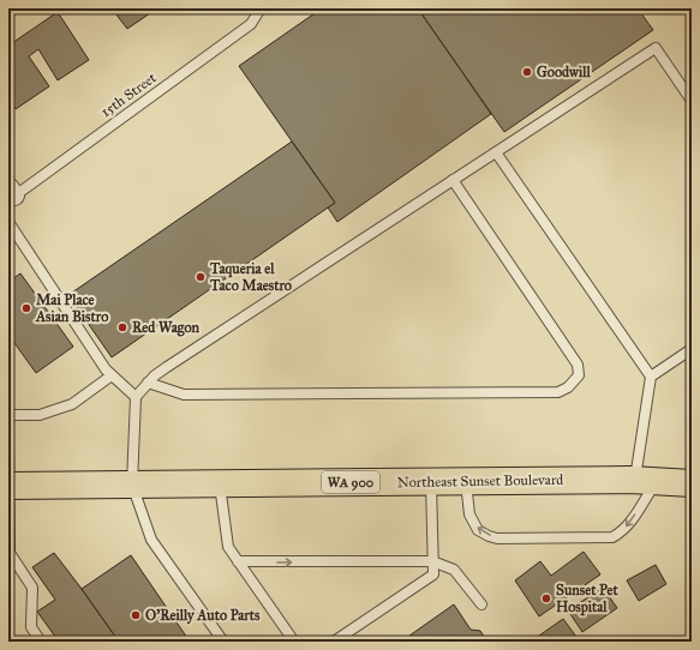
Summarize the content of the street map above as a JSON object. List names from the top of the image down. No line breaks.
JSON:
{"streets":{"main road":["Northeast Sunset Boulevard","WA 900"],"lane":["15th Street"]},"places":["Goodwill","Taqueria el Taco Maestro","Mai Place Asian Bistro","Red Wagon","Sunset Pet Hospital","O'Reilly Auto Parts"]}
